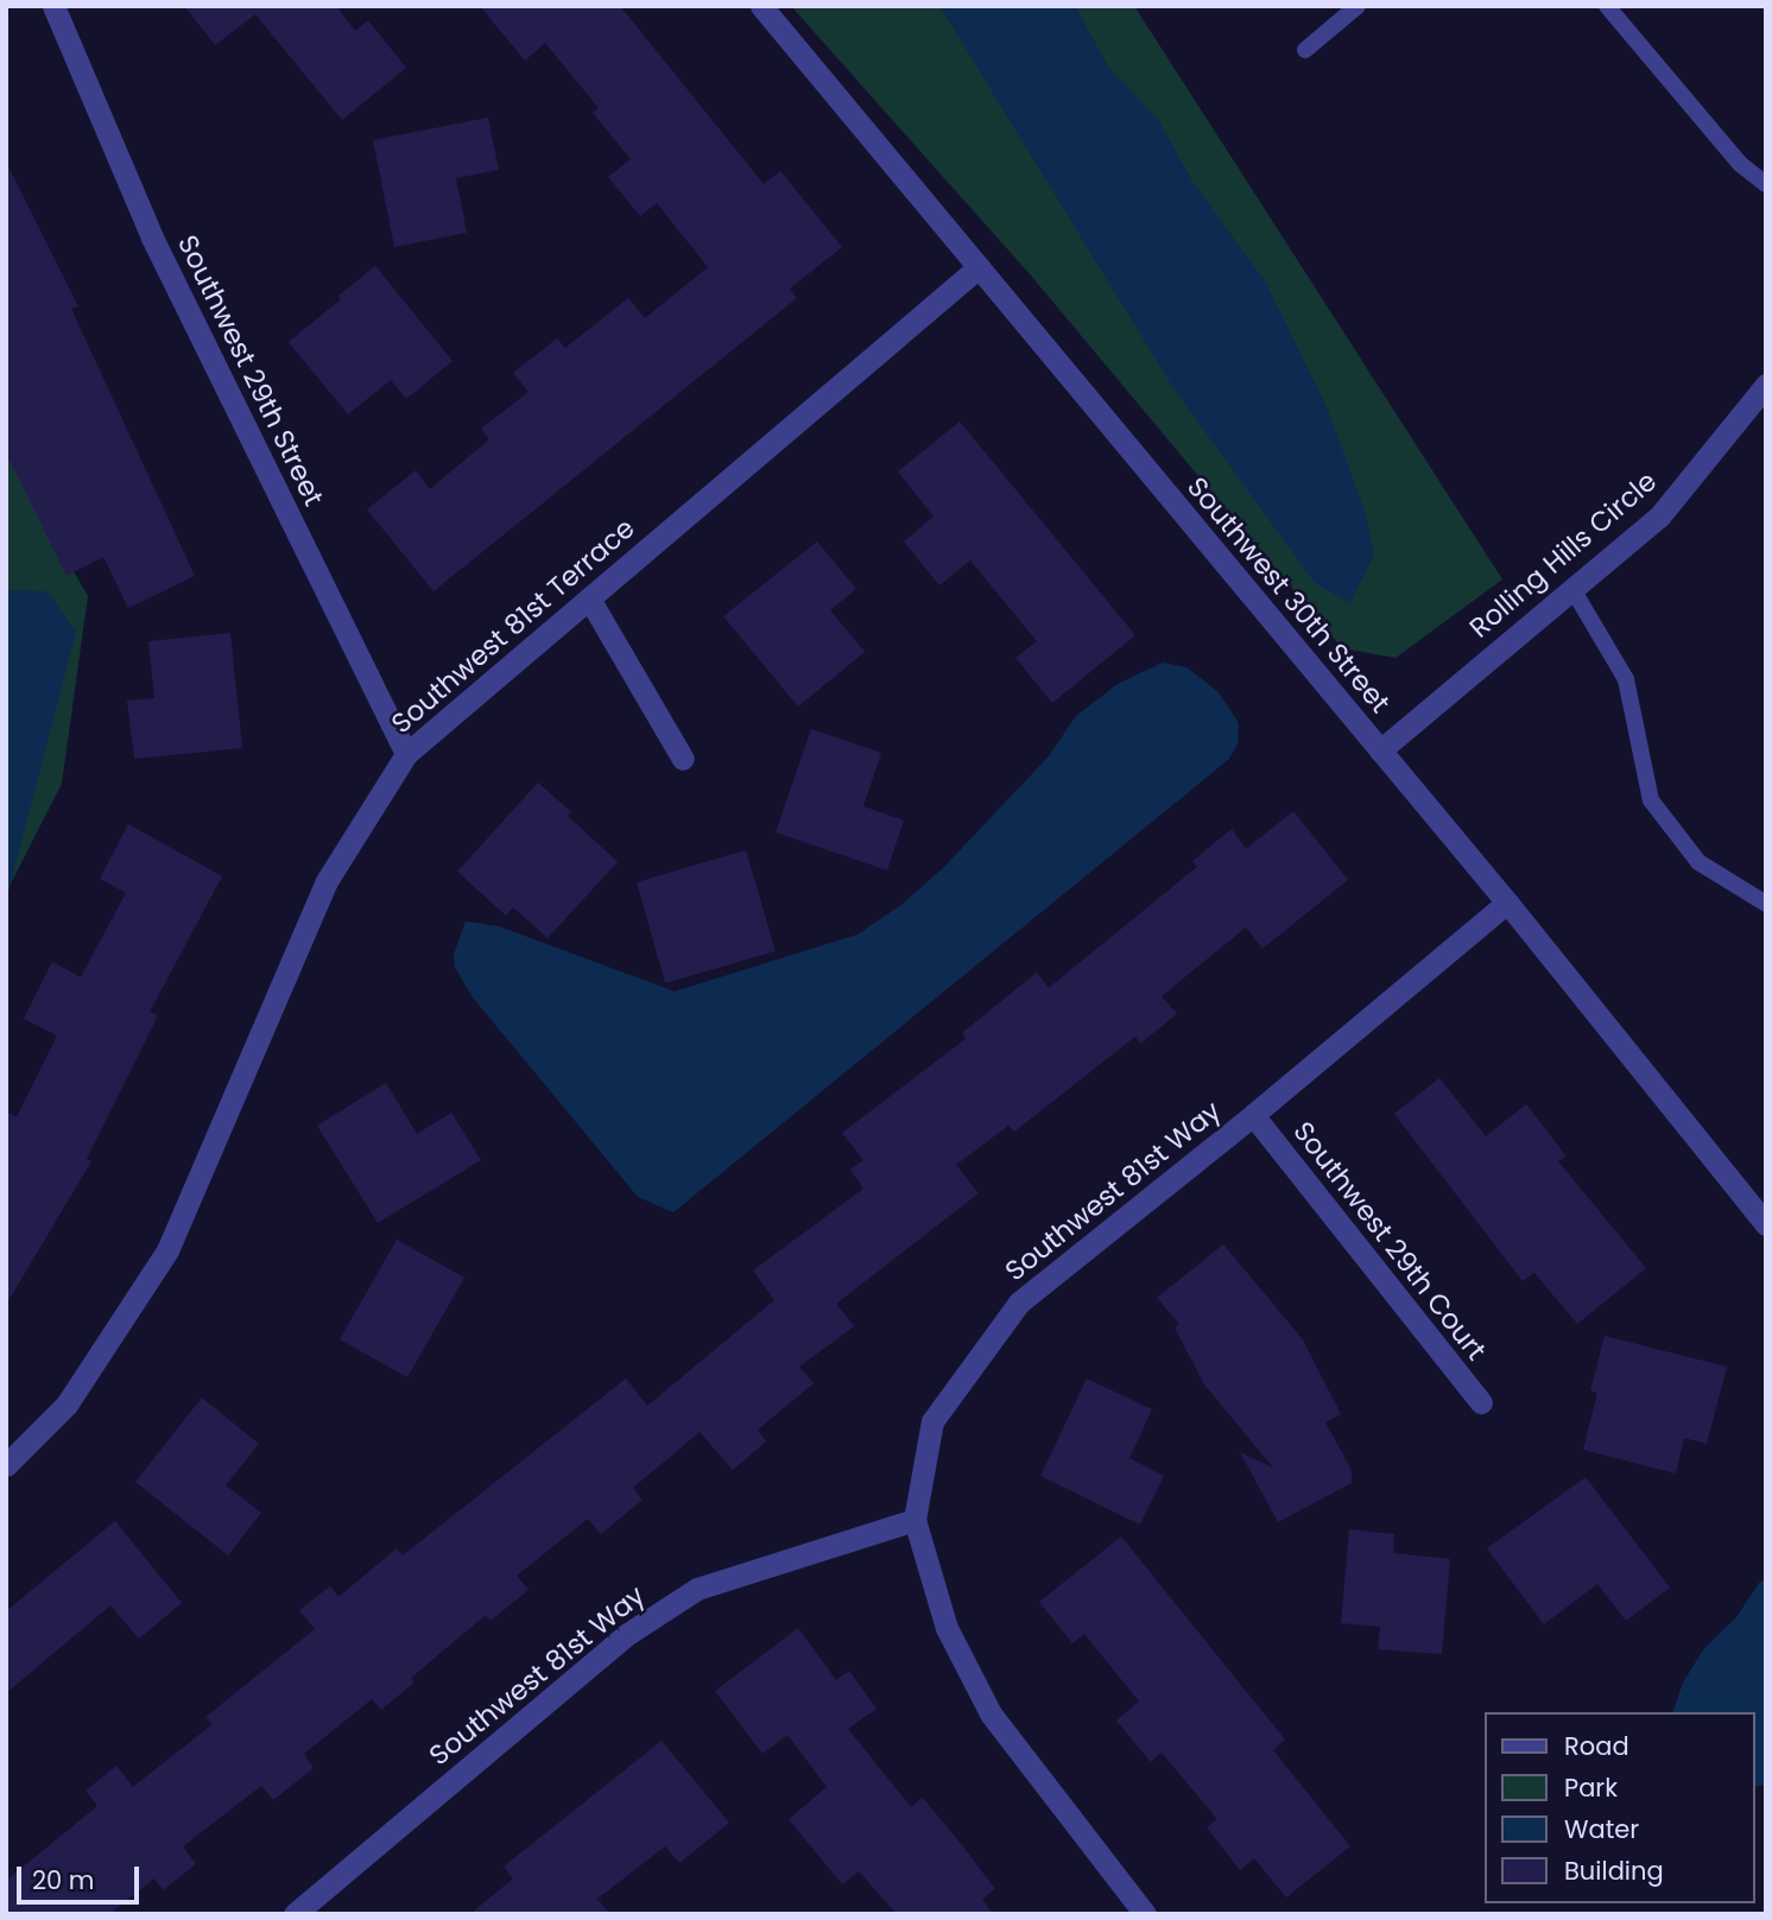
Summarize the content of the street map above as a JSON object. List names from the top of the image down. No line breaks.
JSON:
{"streets":{"street":["Southwest 29th Street","Rolling Hills Circle","Southwest 30th Street","Southwest 81st Terrace","Southwest 81st Way","Southwest 29th Court"]},"crossings":[["Southwest 29th Street","Southwest 81st Terrace"],["Rolling Hills Circle","Southwest 30th Street"],["Southwest 30th Street","Southwest 81st Terrace"],["Southwest 30th Street","Southwest 81st Way"],["Southwest 81st Way","Southwest 29th Court"]],"legend":["Road","Park","Water","Building"],"scale_bar":"20 m"}
